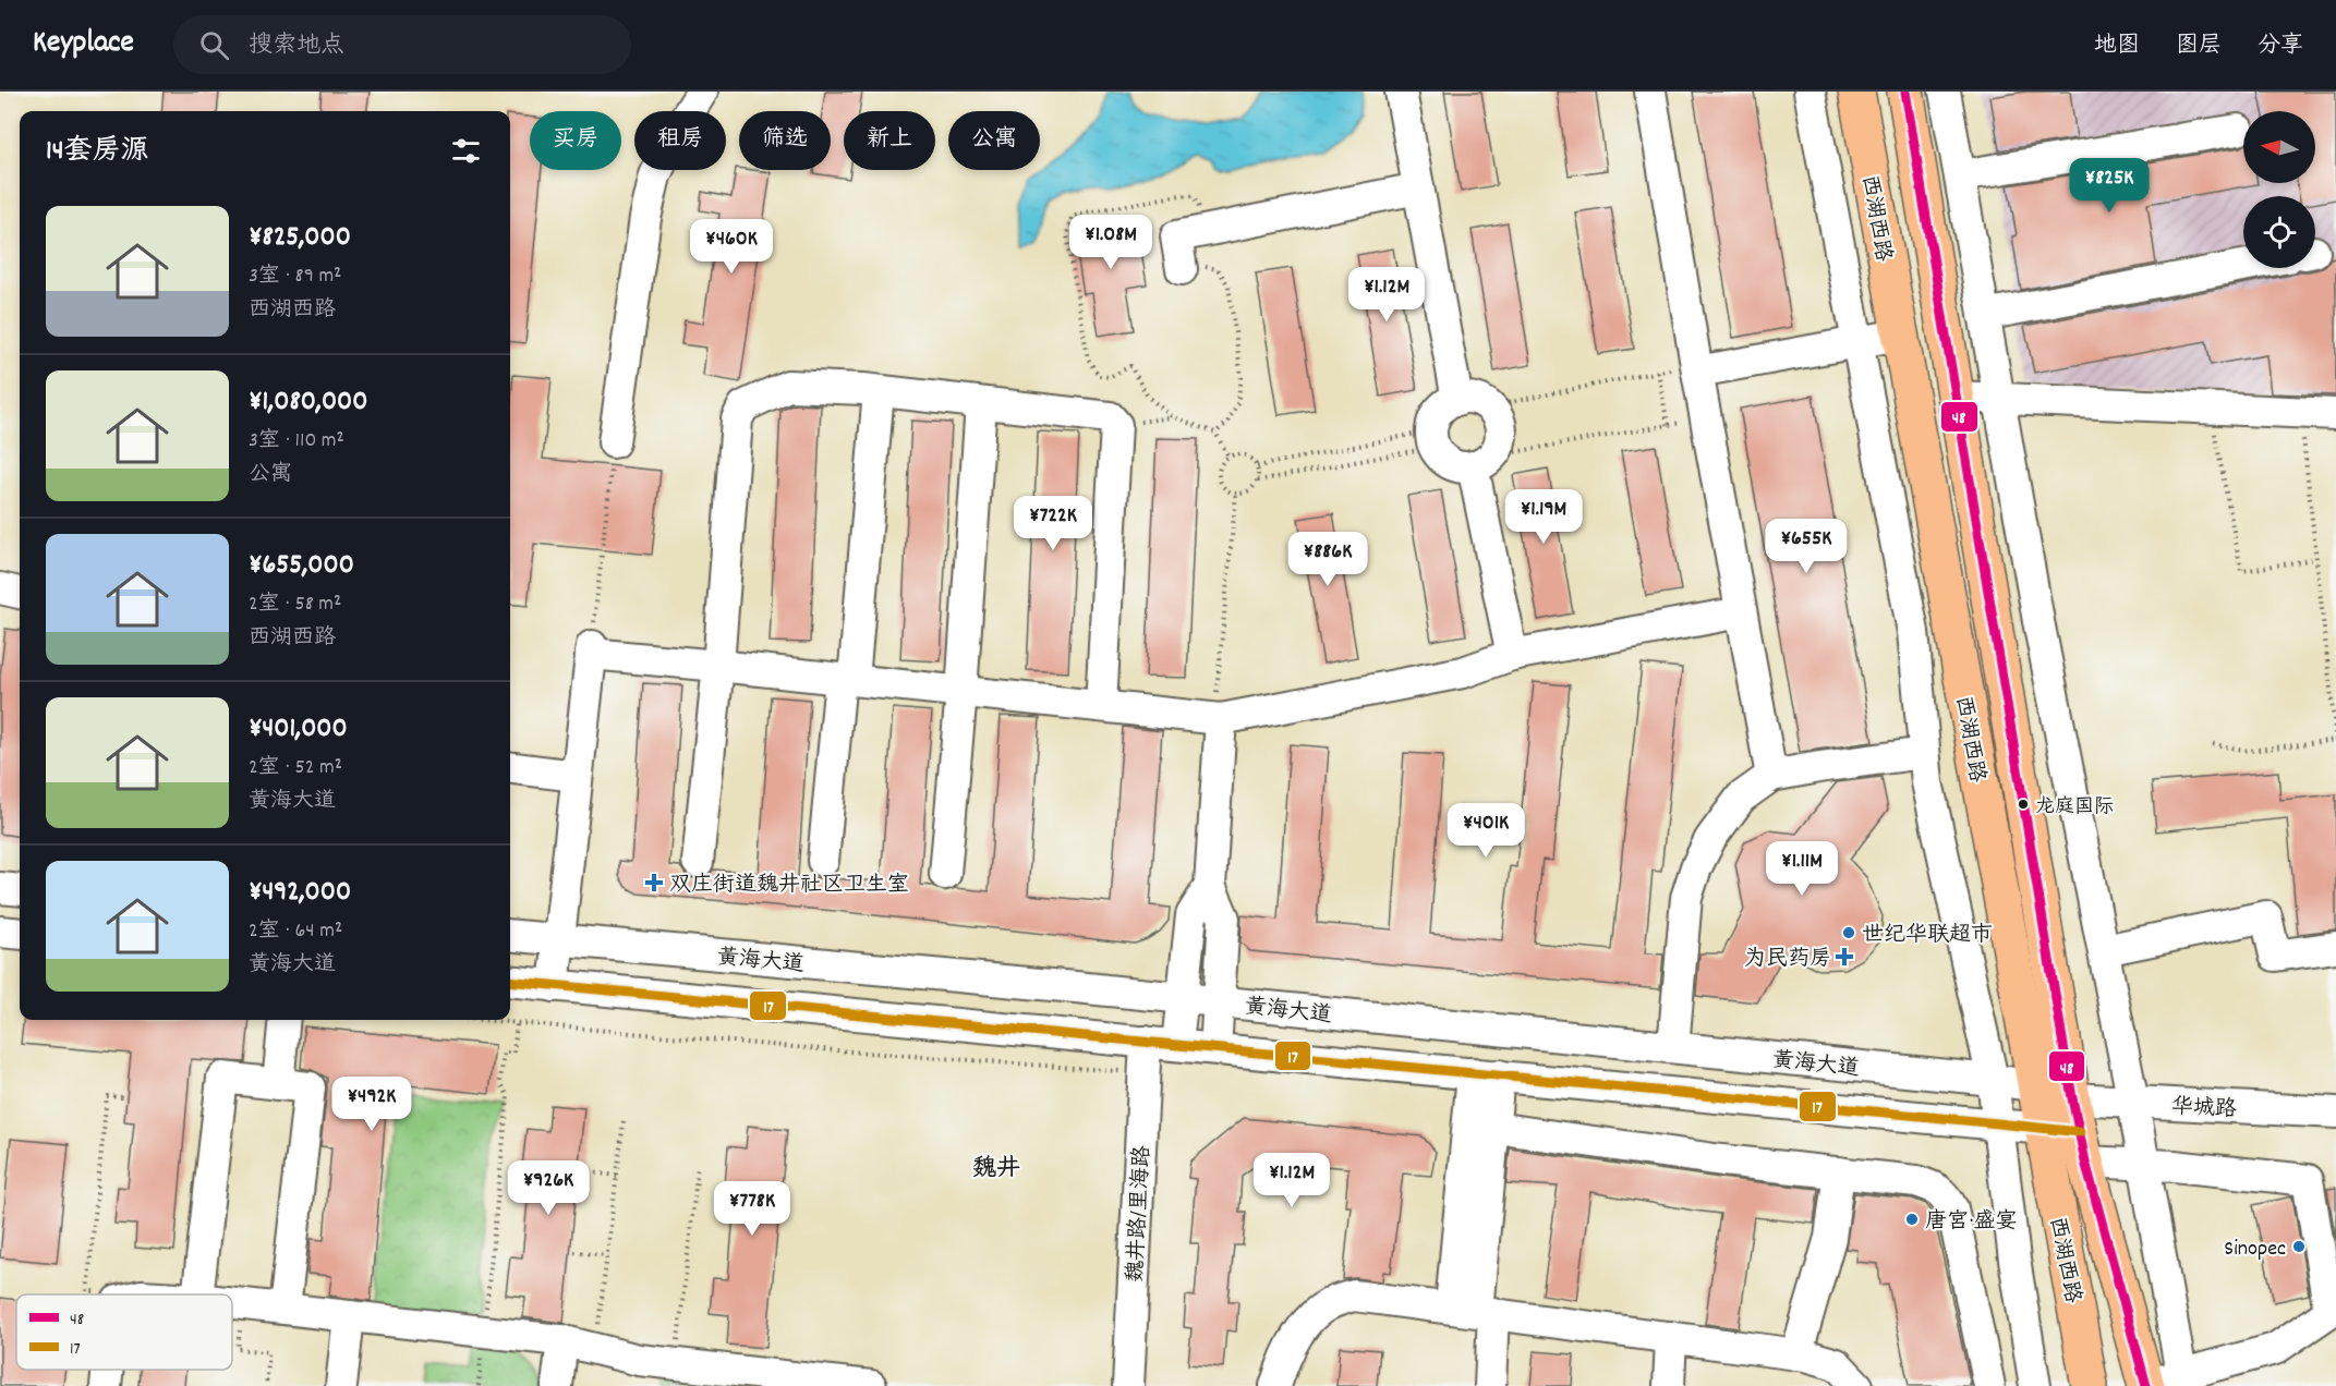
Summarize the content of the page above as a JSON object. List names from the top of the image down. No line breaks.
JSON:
{"streets":{"main road":["西湖西路"],"street":["黄海大道","华城路","魏井路/里海路"]},"crossings":[["西湖西路","黄海大道"],["西湖西路","华城路"],["黄海大道","华城路"],["黄海大道","魏井路/里海路"]],"districts":["魏井"],"places":{"other":["龙庭国际","世纪华联超市","唐宫·盛宴","Sinopec"],"health":["双庄街道魏井社区卫生室","为民药房"]},"lines":["transit line 48","transit line 17"],"legend":["48","17"],"north":"left","page":{"header":"Keyplace","search":"搜索地点","nav":["地图","图层","分享"],"chip":["买房","租房","筛选","新上","公寓"],"heading":"14套房源","price":["¥825K","¥1.08M","¥460K","¥1.12M","¥1.19M","¥722K","¥655K","¥886K","¥401K","¥1.11M","¥492K","¥1.12M","¥926K","¥778K"],"list":[{"name":"¥825,000","note":"3室 · 89 m² · 西湖西路"},{"name":"¥1,080,000","note":"3室 · 110 m² · 公寓"},{"name":"¥655,000","note":"2室 · 58 m² · 西湖西路"},{"name":"¥401,000","note":"2室 · 52 m² · 黄海大道"},{"name":"¥492,000","note":"2室 · 64 m² · 黄海大道"}]}}
